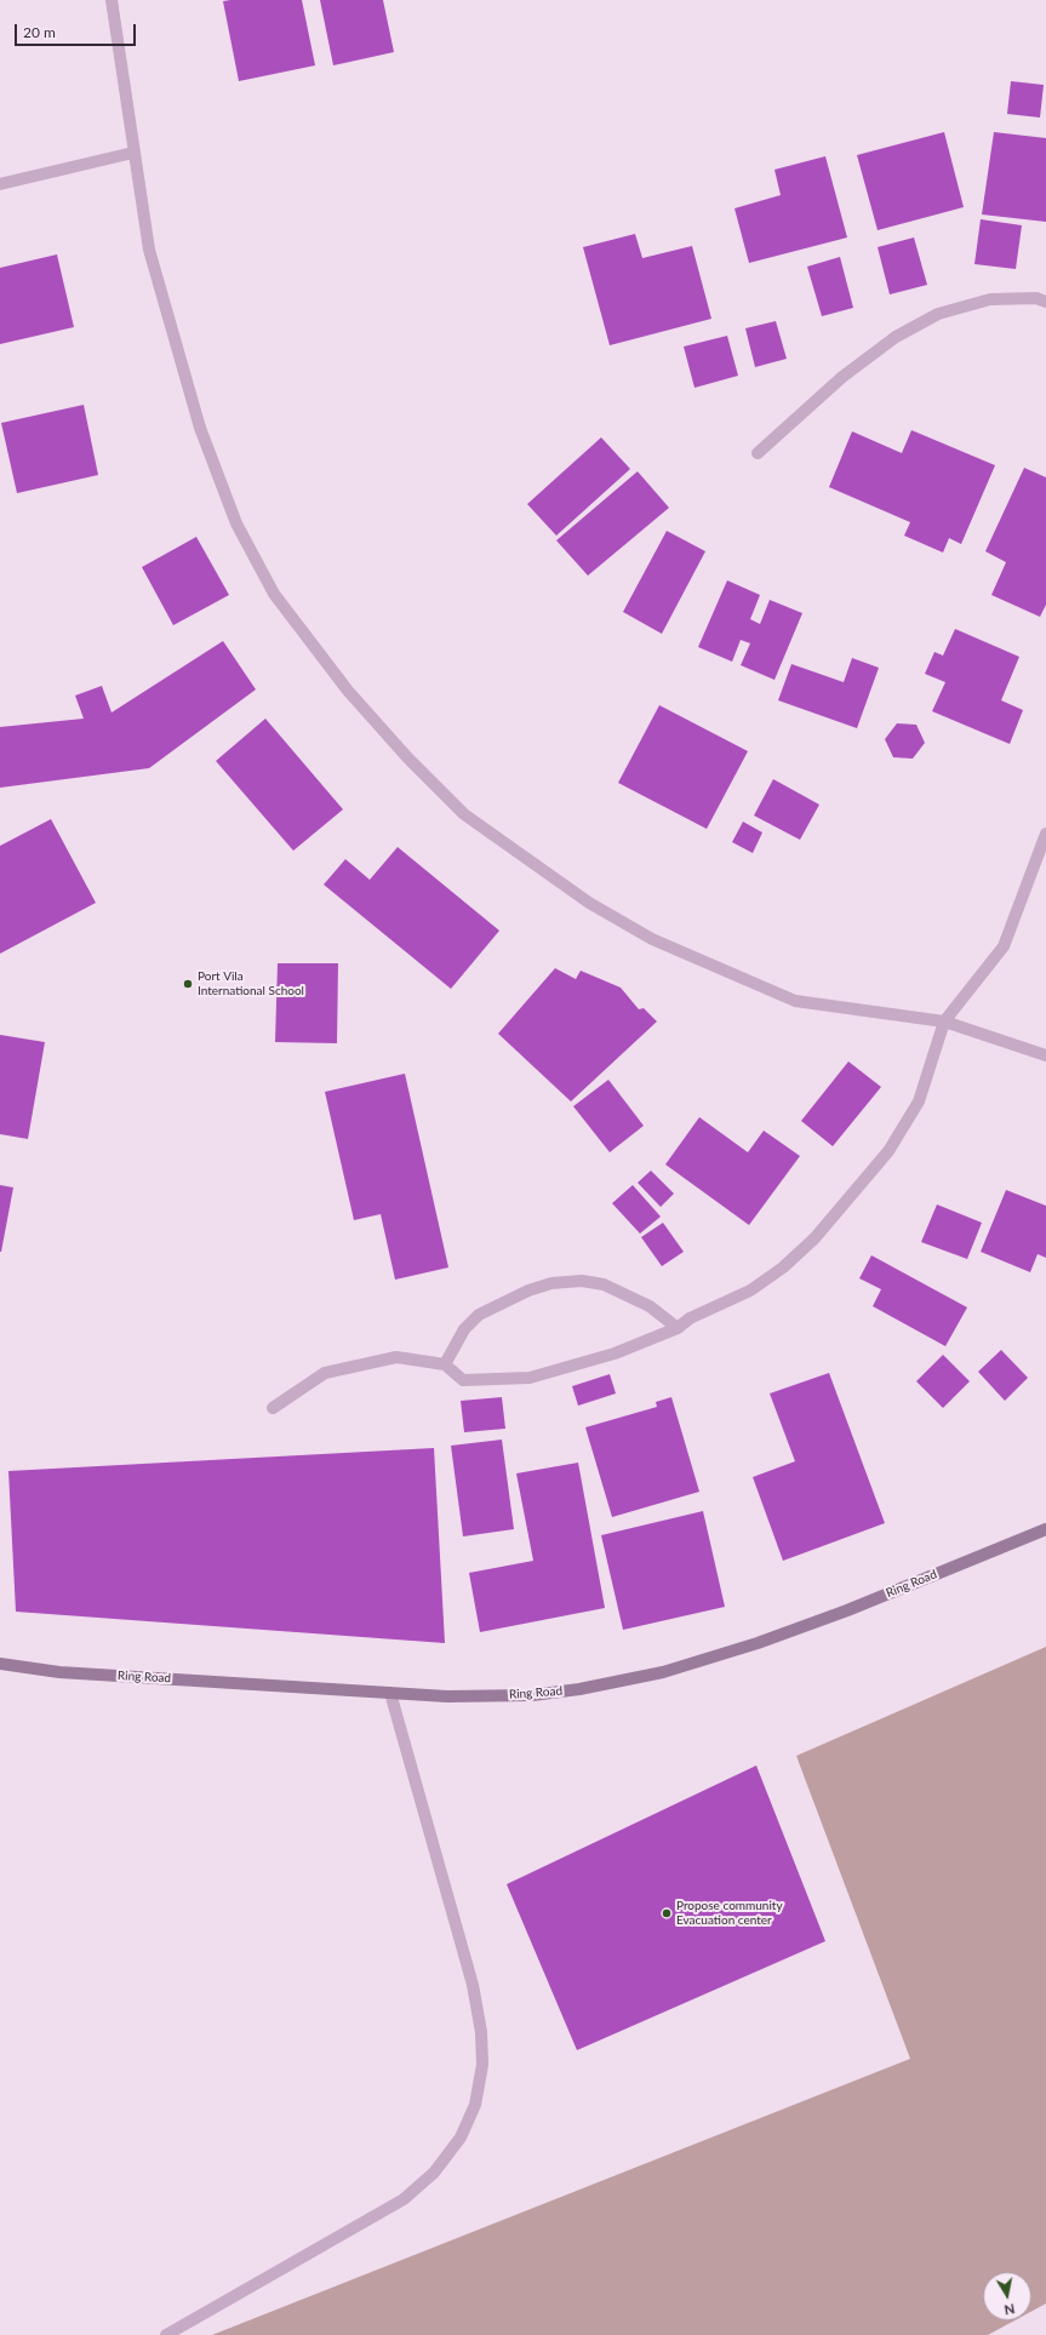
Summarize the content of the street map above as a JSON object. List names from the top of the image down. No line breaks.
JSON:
{"streets":{"main road":["Ring Road"]},"places":["Port Vila International School","Propose community Evacuation center"],"scale_bar":"20 m","north":"bottom"}
